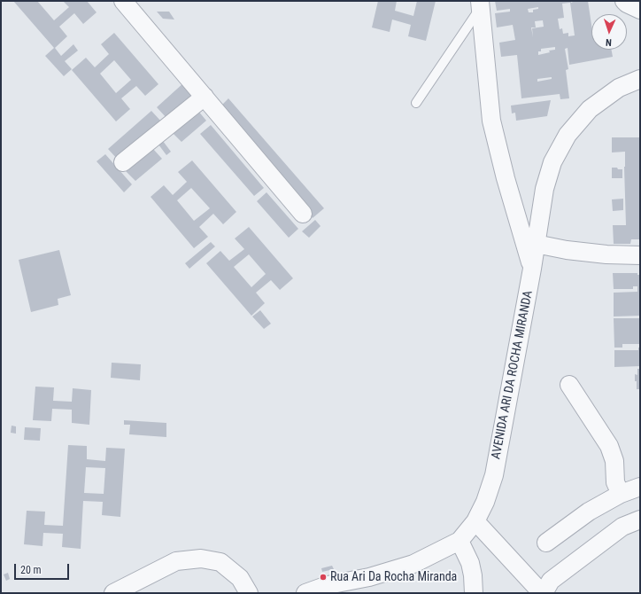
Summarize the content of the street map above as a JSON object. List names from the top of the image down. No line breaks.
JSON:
{"streets":{"street":["AVENIDA ARI DA ROCHA MIRANDA"]},"places":["Rua Ari Da Rocha Miranda"],"scale_bar":"20 m","north":"bottom"}
